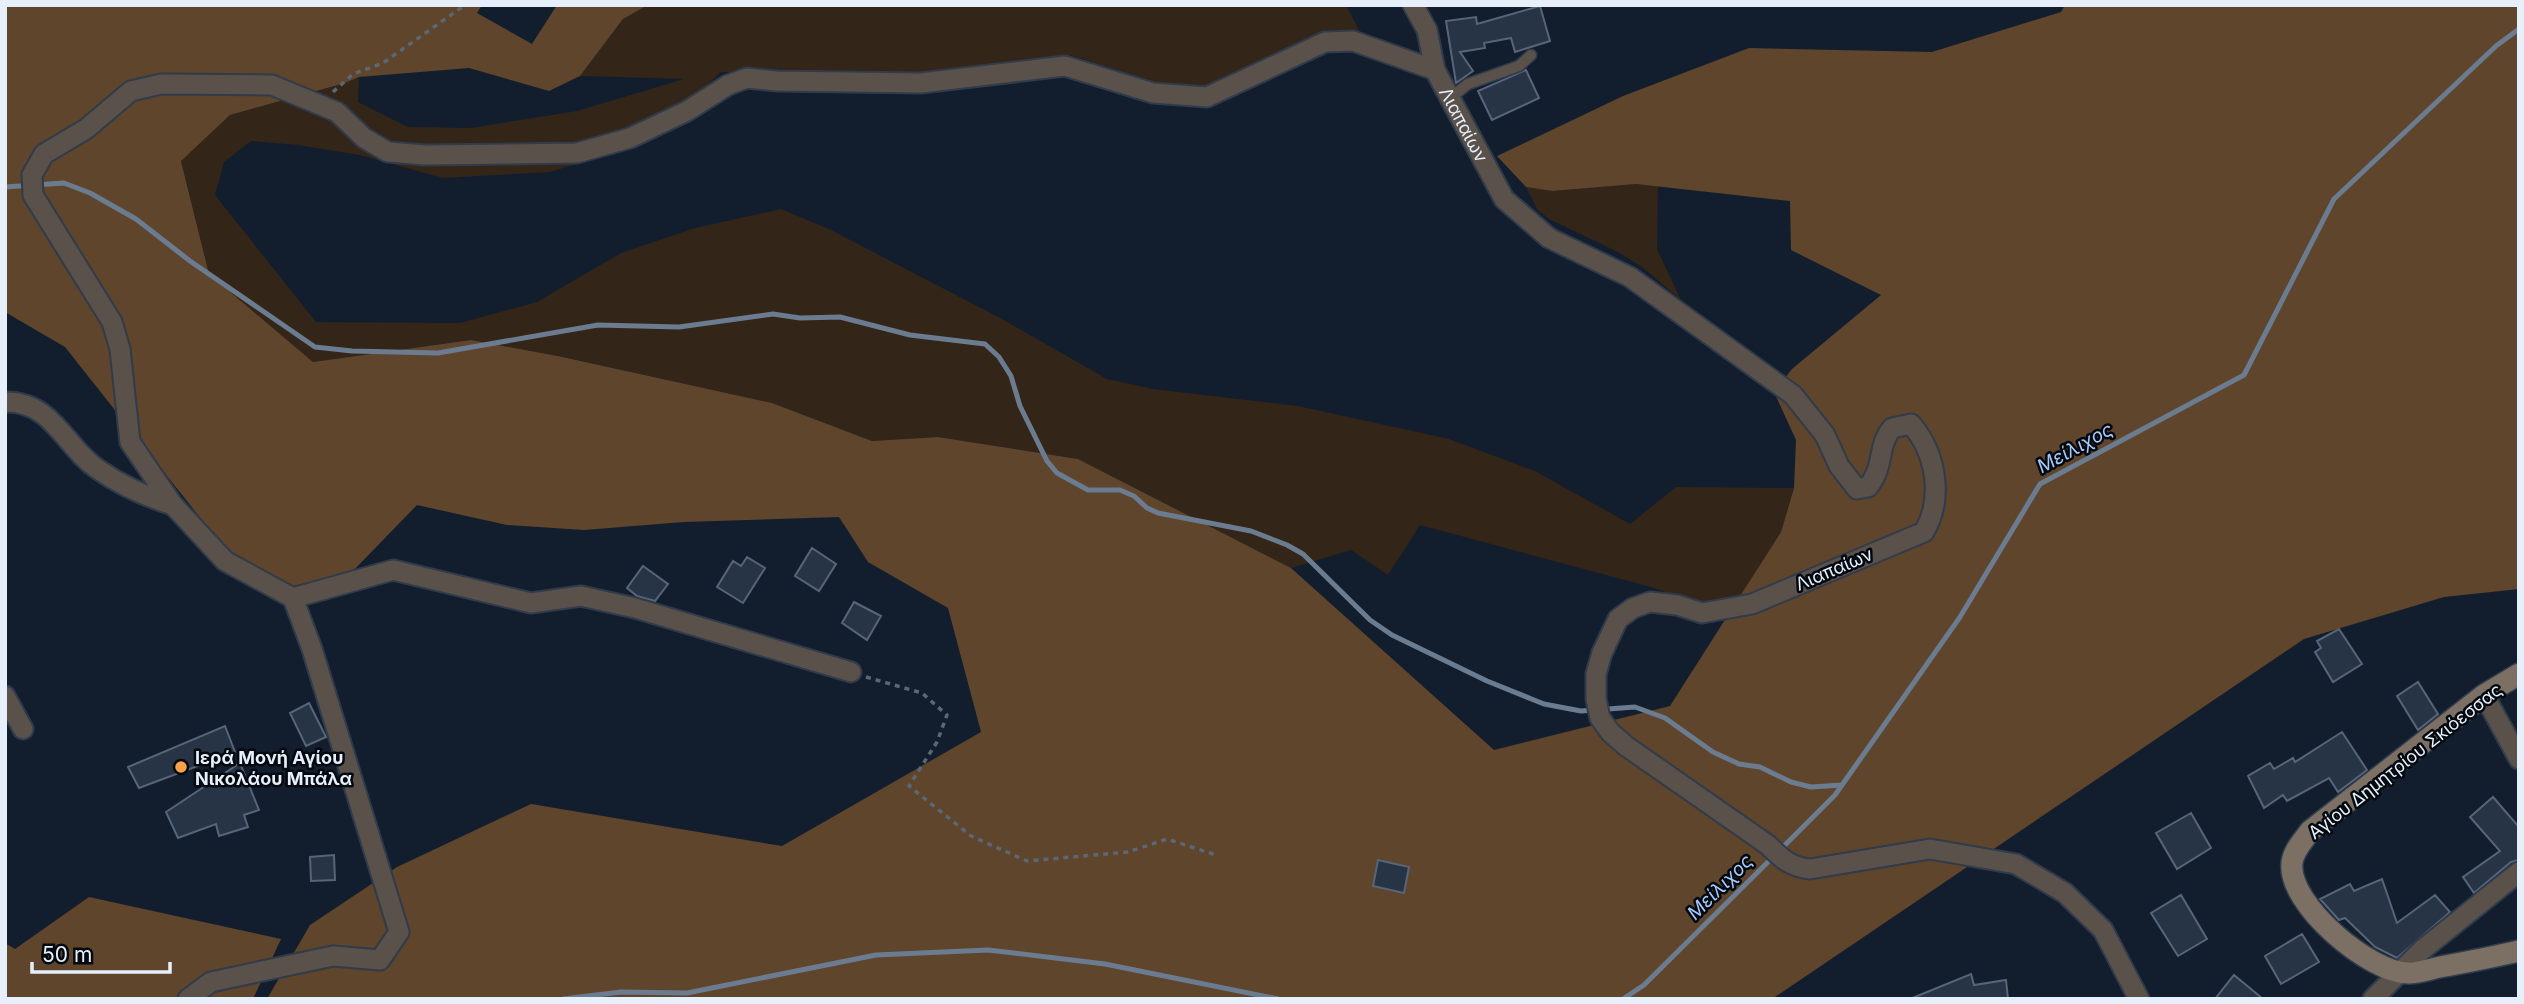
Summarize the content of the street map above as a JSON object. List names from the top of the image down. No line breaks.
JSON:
{"streets":{"street":["Λιαπαίων","Αγίου Δημητρίου Σκιόεσσας"]},"water":["Μείλιχος"],"places":["Ιερά Μονή Αγίου Νικολάου Μπάλα"],"scale_bar":"50 m"}
